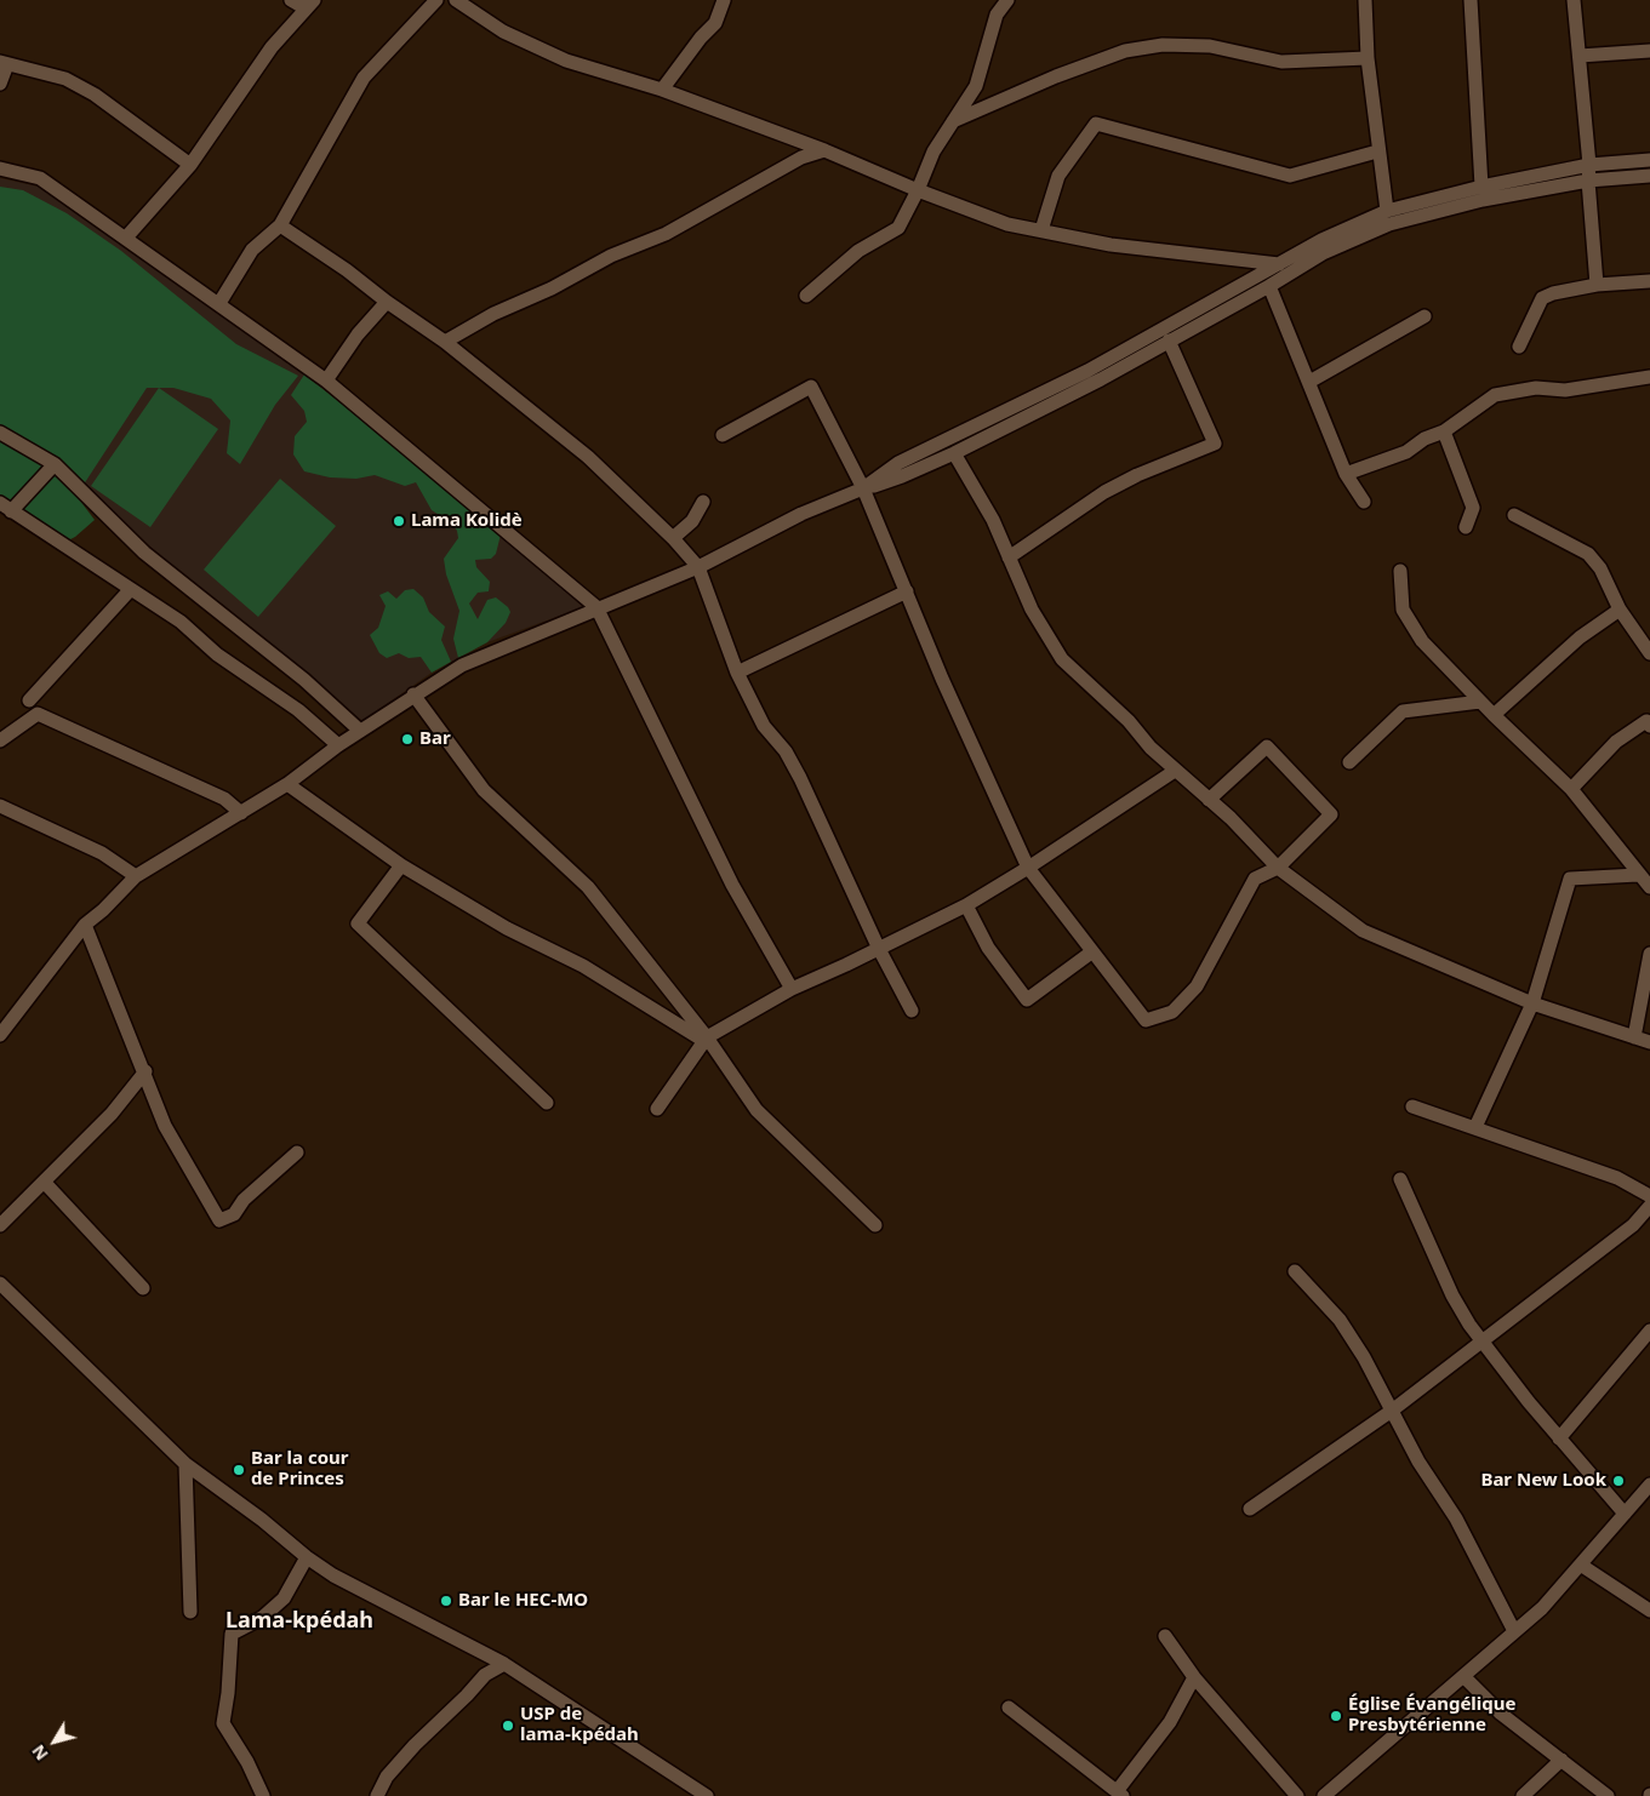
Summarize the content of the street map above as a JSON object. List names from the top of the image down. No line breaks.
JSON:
{"districts":["Lama-kpédah"],"places":["Lama Kolidè","Bar","Bar la cour de Princes","Bar New Look","Bar le HEC-MO","Église Évangélique Presbytérienne","USP de lama-kpédah"],"north":"bottom left"}
